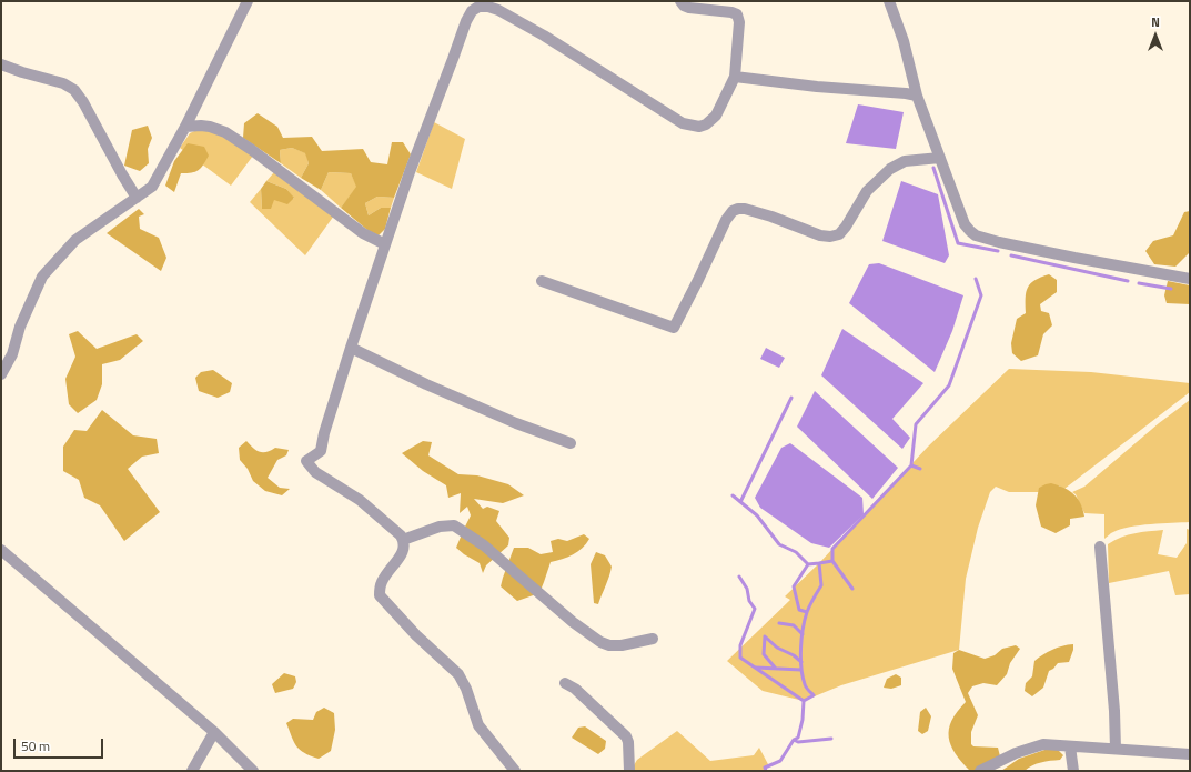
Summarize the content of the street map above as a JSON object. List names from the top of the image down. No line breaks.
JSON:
{"scale_bar":"50 m","north":"top"}
